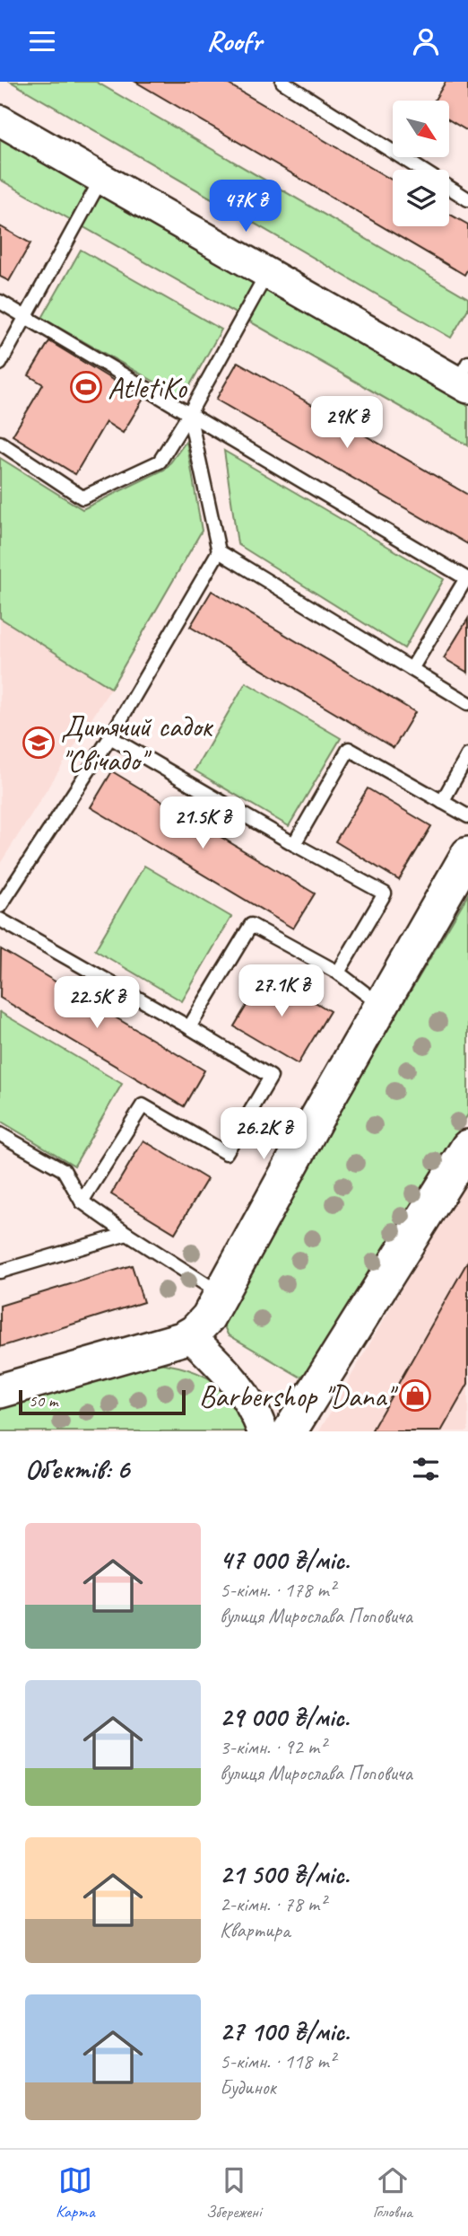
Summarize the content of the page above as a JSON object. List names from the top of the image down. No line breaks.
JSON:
{"places":{"sports":["AtletiKo"],"school or university":["Дитячий садок \"Свічадо\""],"shop":["Barbershop \"Dana\""]},"scale_bar":"50 m","north":"bottom right","page":{"header":"Roofr","price":["47K ₴","29K ₴","21.5K ₴","27.1K ₴","22.5K ₴","26.2K ₴"],"scale":"50 m","heading":"Об’єктів: 6","list":[{"name":"47 000 ₴/міс.","note":"5-кімн. · 178 m² · вулиця Мирослава Поповича"},{"name":"29 000 ₴/міс.","note":"3-кімн. · 92 m² · вулиця Мирослава Поповича"},{"name":"21 500 ₴/міс.","note":"2-кімн. · 78 m² · Квартира"},{"name":"27 100 ₴/міс.","note":"5-кімн. · 118 m² · Будинок"}],"tabs":["Карта","Збережені","Головна"]}}
